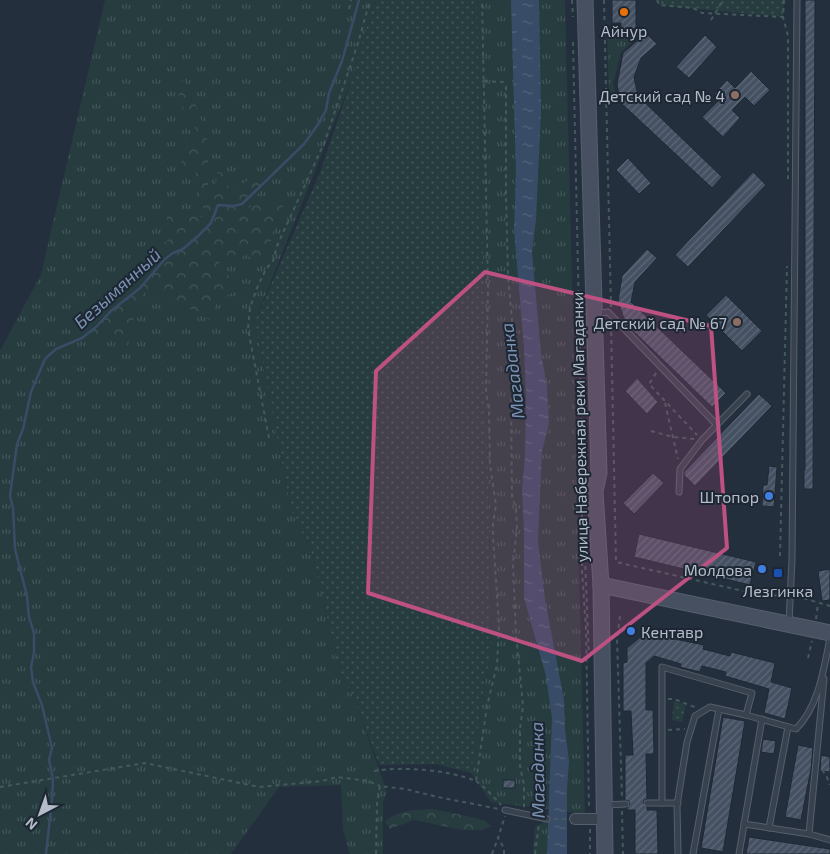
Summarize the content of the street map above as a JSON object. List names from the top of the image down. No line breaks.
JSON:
{"streets":{"street":["улица Набережная реки Магаданки"]},"water":["Безымянный","Магаданка"],"places":{"other":["Айнур","Детский сад № 4","Детский сад № 67","Штопор","Молдова","Кентавр"],"transit":["Лезгинка"]},"north":"bottom left"}
